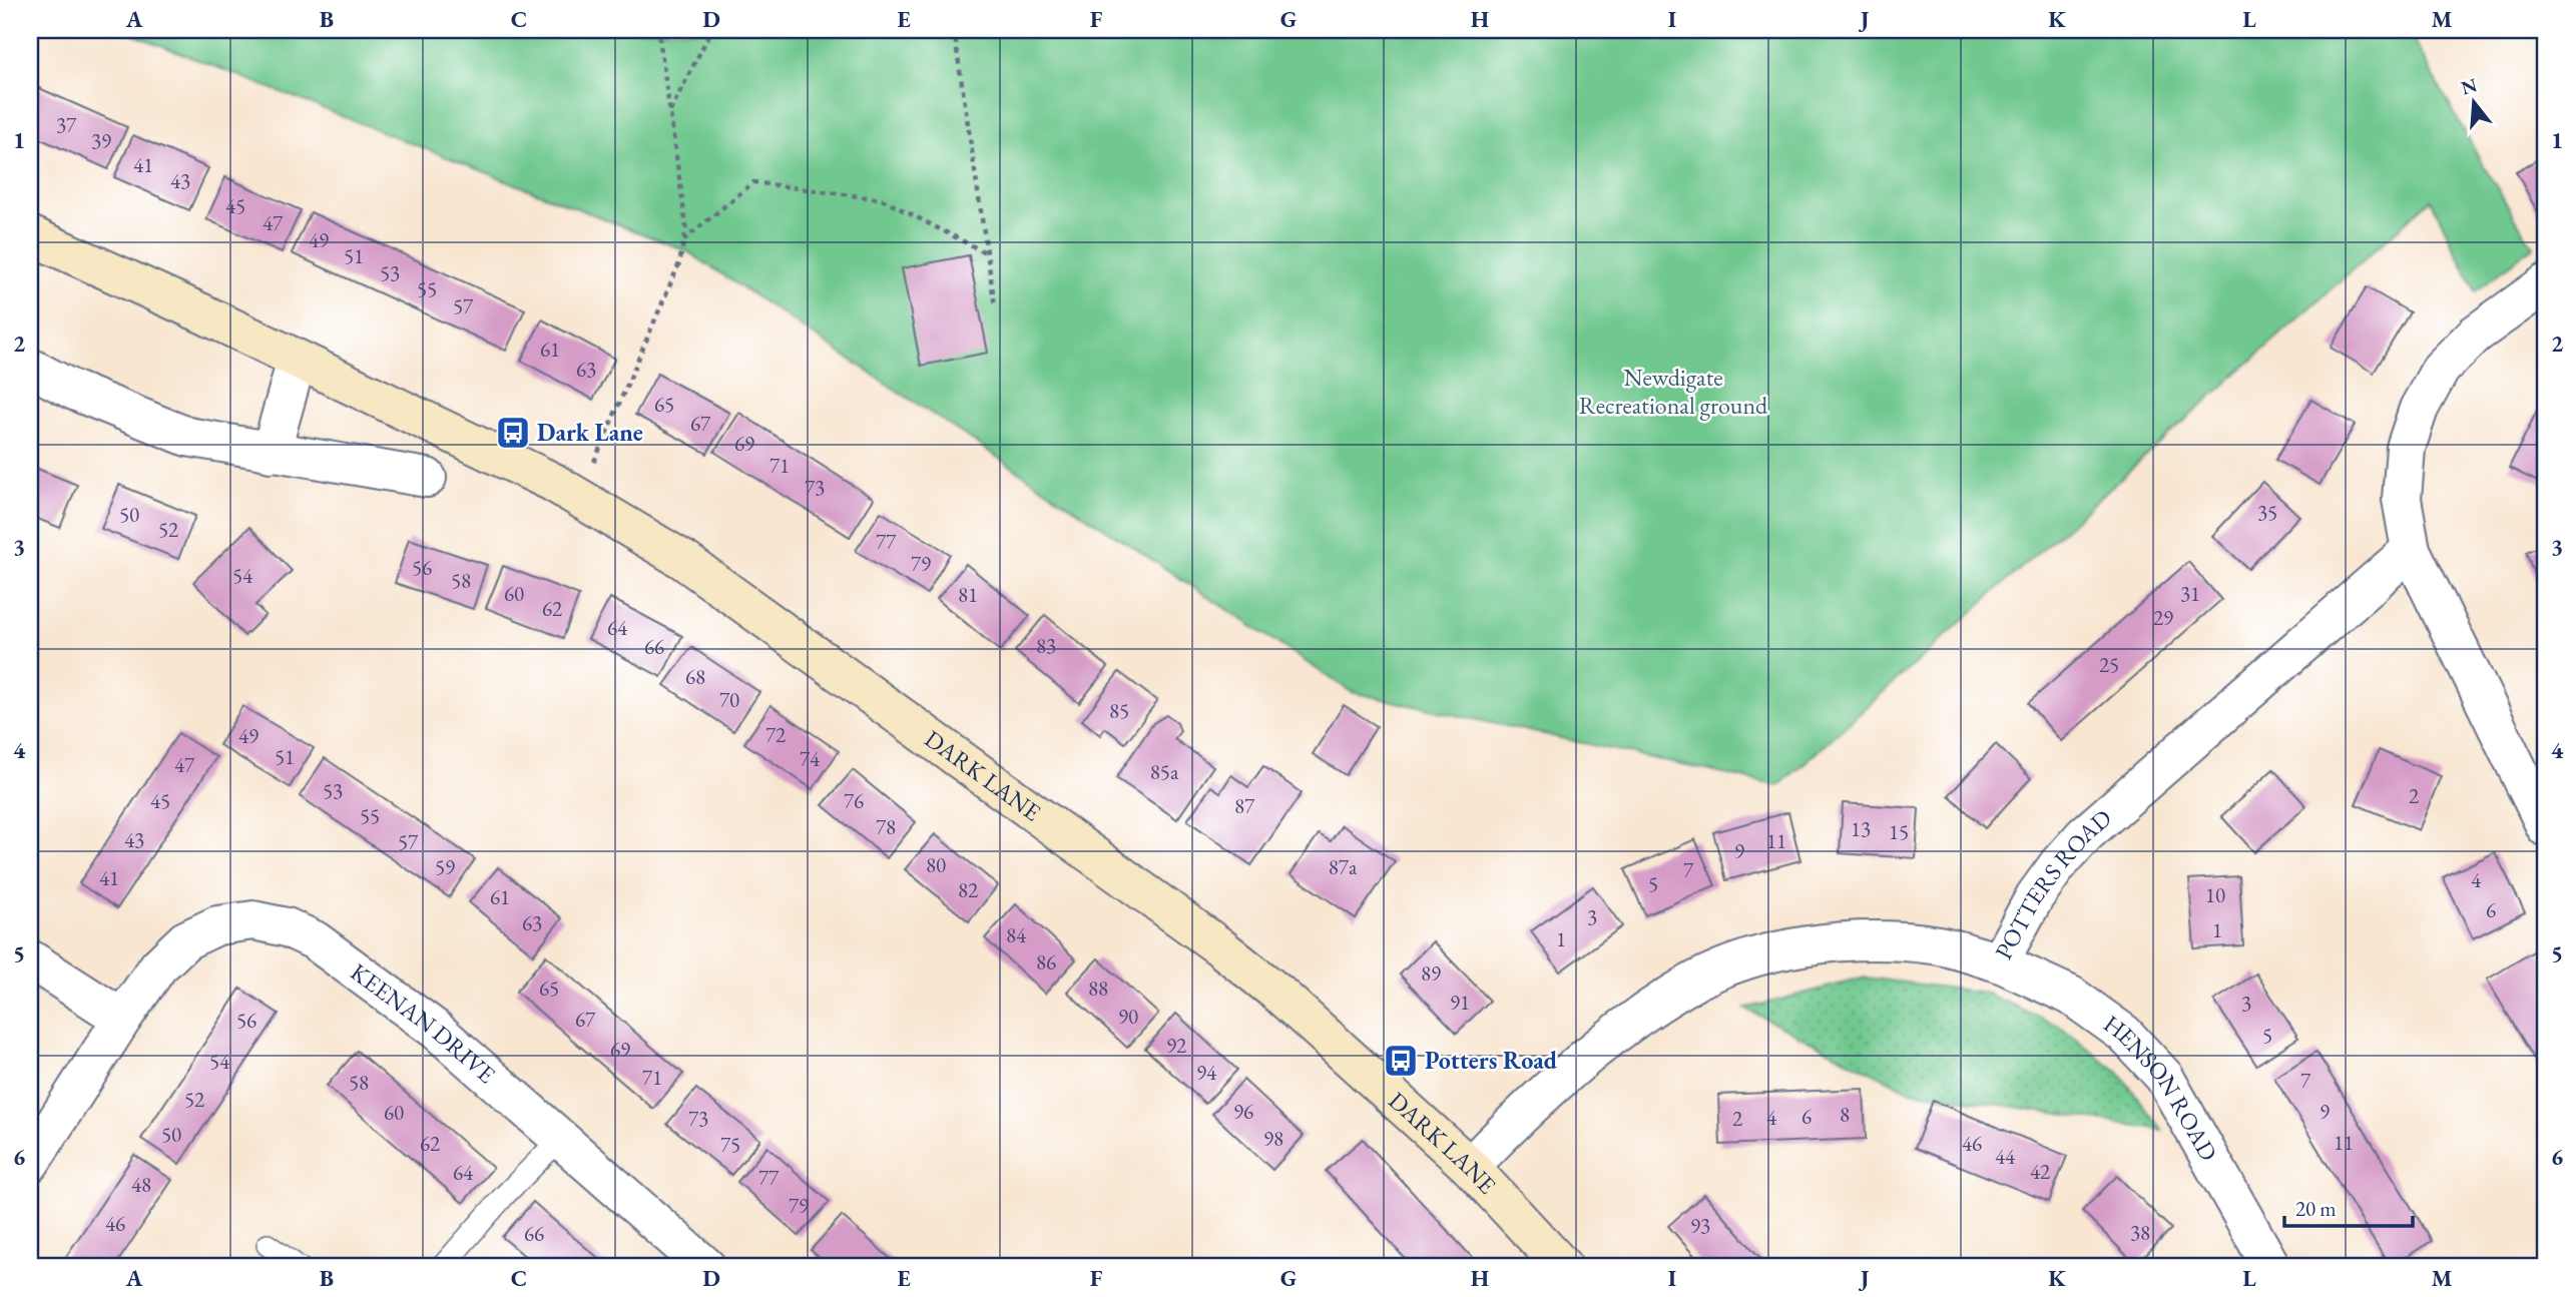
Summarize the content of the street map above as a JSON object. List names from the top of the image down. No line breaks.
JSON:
{"streets":{"street":["DARK LANE","POTTERS ROAD","KEENAN DRIVE","HENSON ROAD"]},"crossings":[["DARK LANE","POTTERS ROAD"],["POTTERS ROAD","HENSON ROAD"]],"parks":["Newdigate Recreational ground"],"places":{"bus stop":["Dark Lane","Potters Road"]},"house_numbers":["37","39","41","43","45","47","49","51","53","55","57","61","63","65","67","69","71","73","35","50","52","77","79","56","54","58","60","31","81","62","29","64","83","66","25","68","70","85","72","49","51","74","47","85a","53","2","45","76","87","55","78","13","15","43","11","57","9","80","59","87a","7","41","4","5","82","10","61","6","3","63","1","84","1","86","89","65","88","91","3","90","67","56","5","92","69","54","94","71","7","58","52","96","9","60","8","6","4","73","2","50","98","11","62","46","75","44","42","64","77","48","79","46","93","38","66"],"scale_bar":"20 m","north":"top","grid":{"columns":["A","B","C","D","E","F","G","H","I","J","K","L","M"],"rows":["1","2","3","4","5","6"]}}
